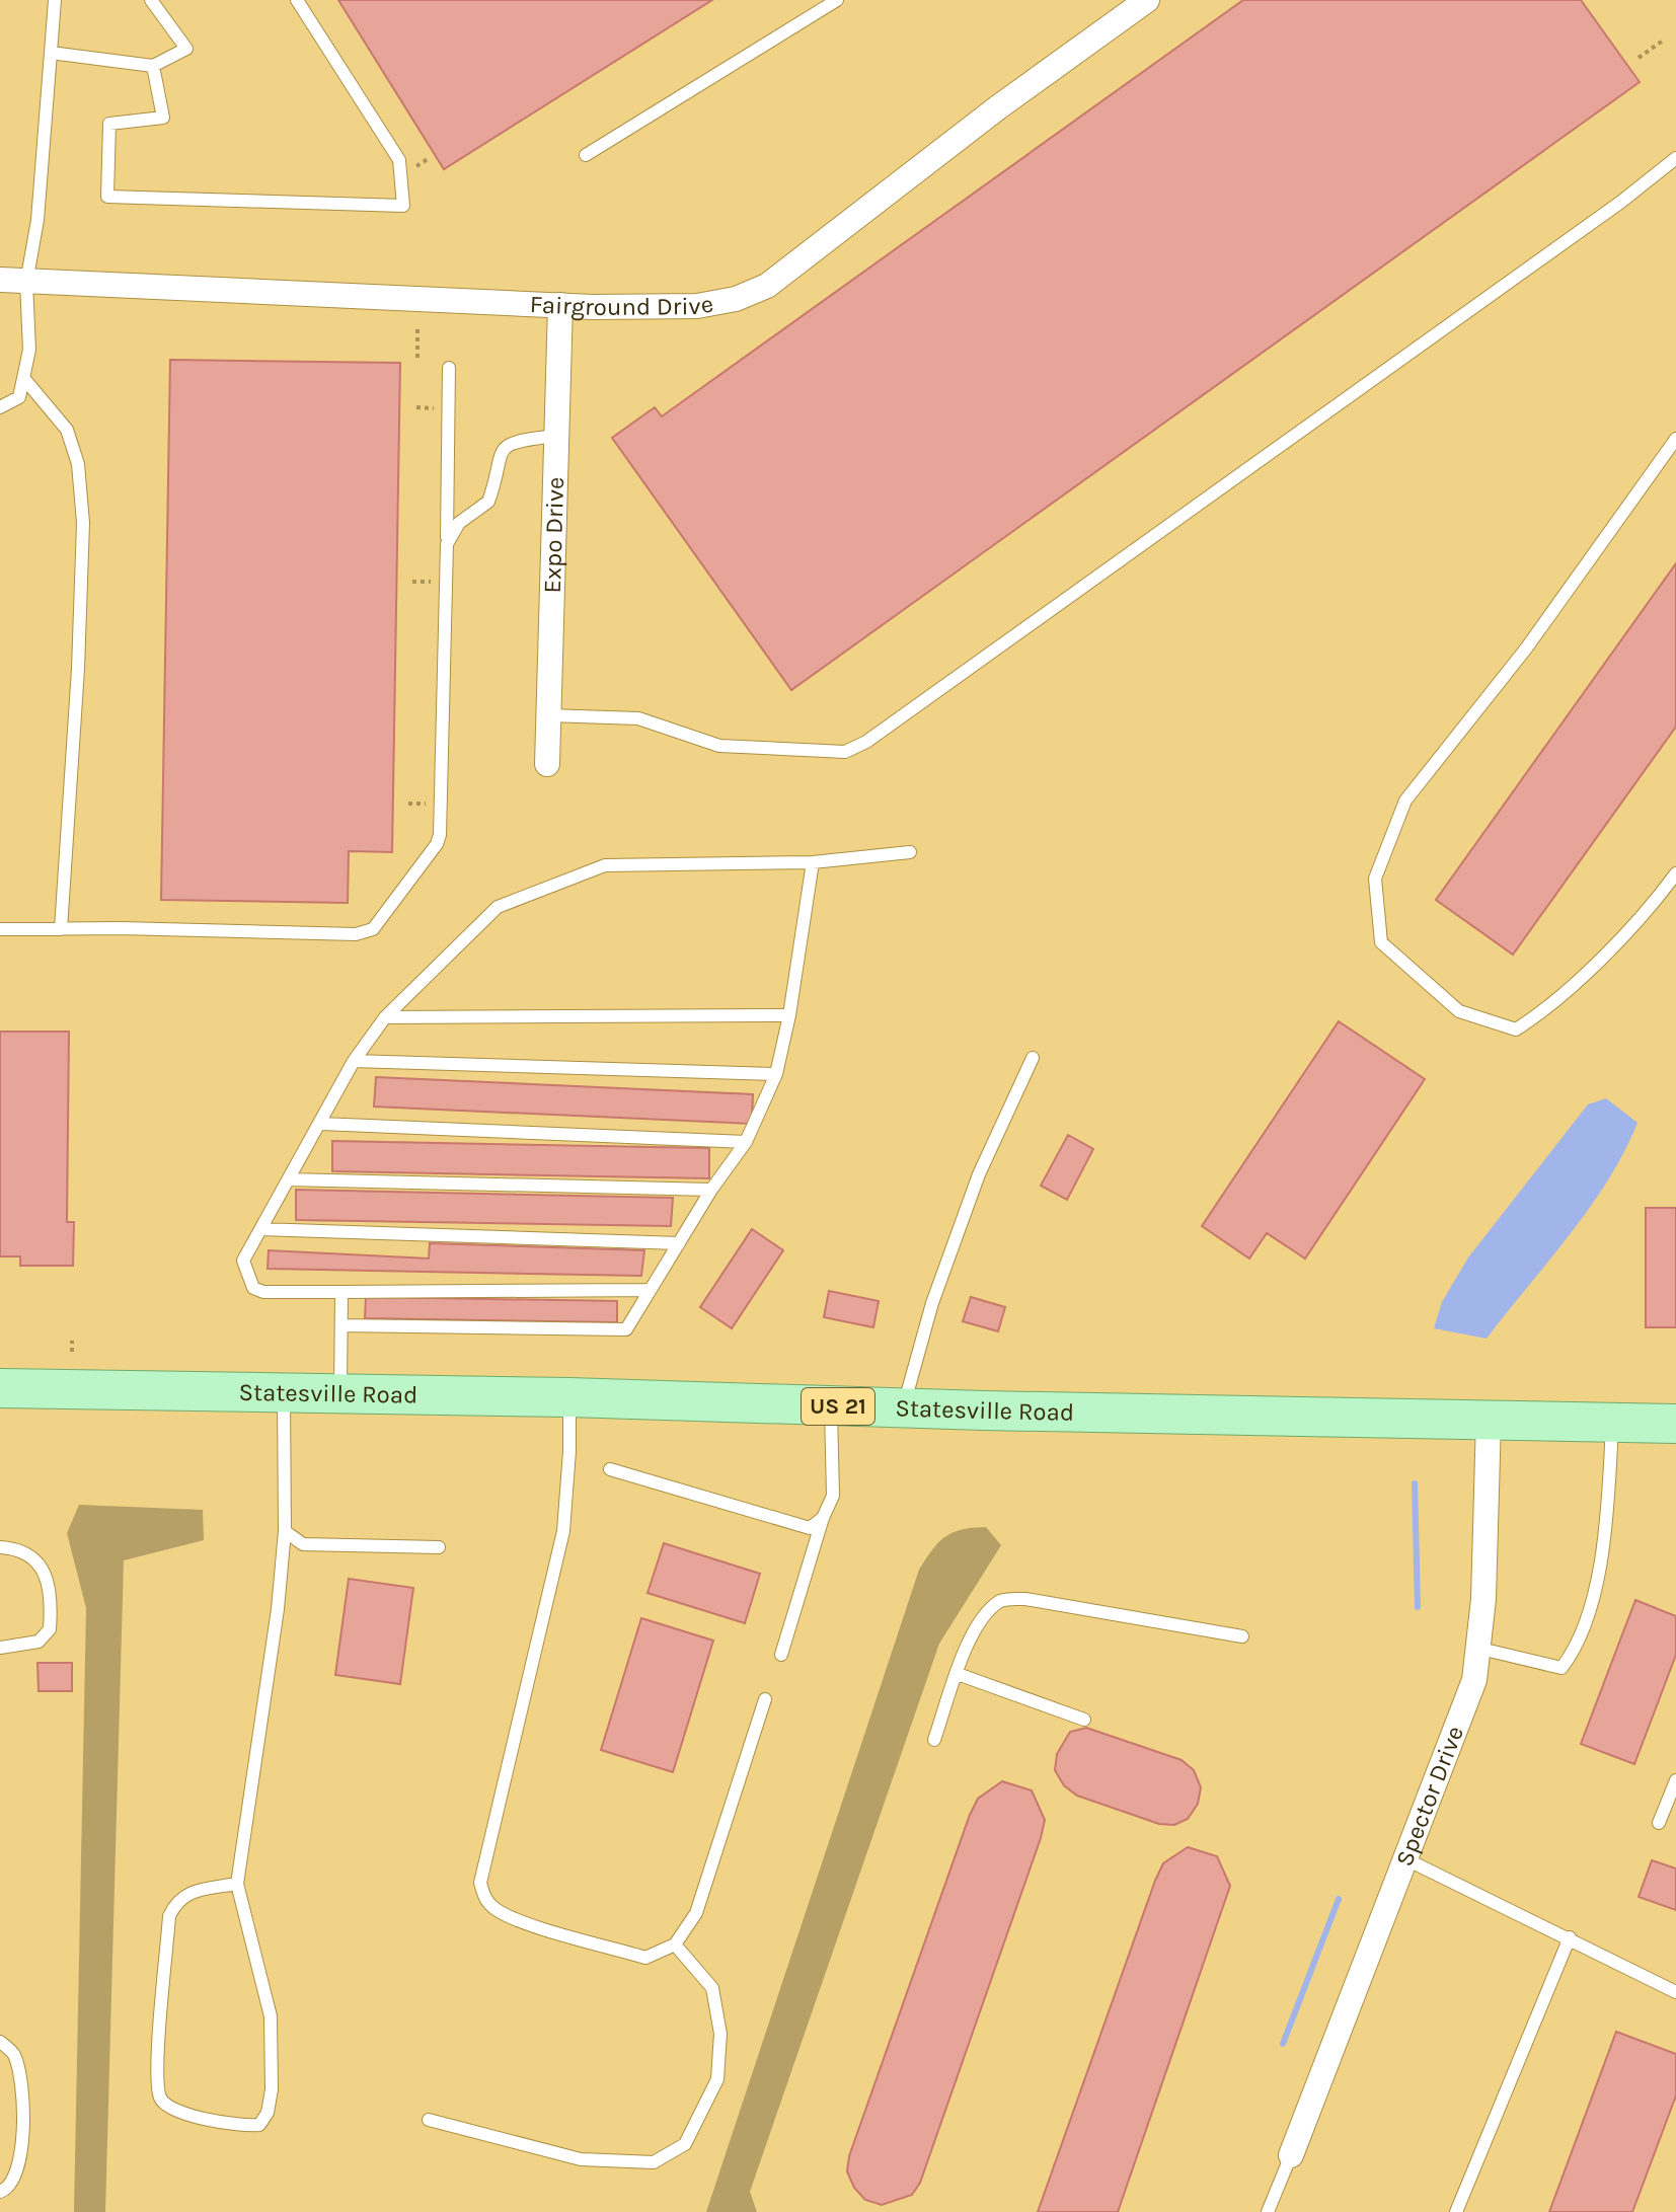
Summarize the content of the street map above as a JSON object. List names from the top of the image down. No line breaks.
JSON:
{"streets":{"main road":["Statesville Road","US 21"],"street":["Fairground Drive","Expo Drive","Spector Drive"]},"crossings":[["Fairground Drive","Expo Drive"],["Statesville Road","Spector Drive"]]}
